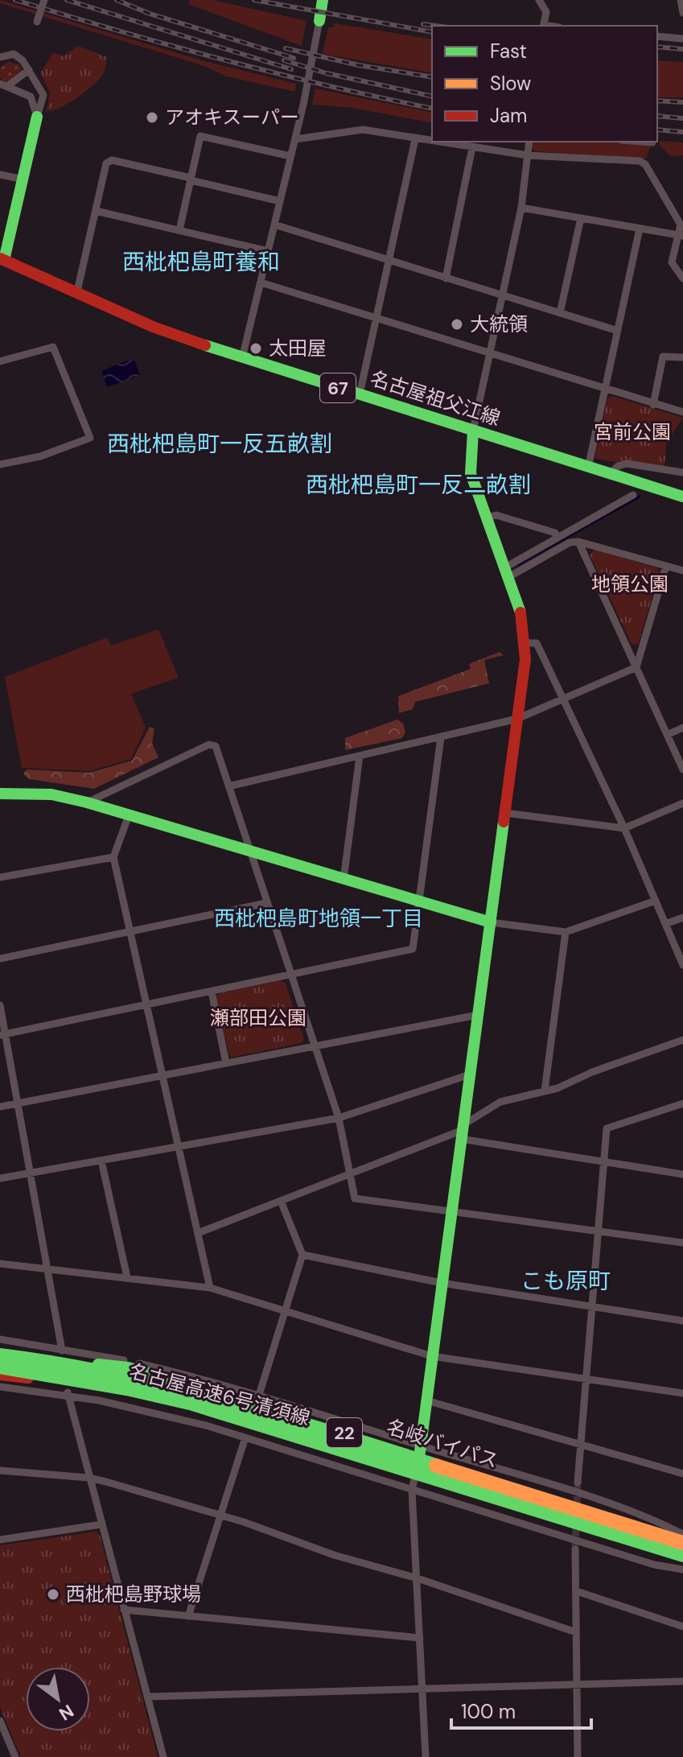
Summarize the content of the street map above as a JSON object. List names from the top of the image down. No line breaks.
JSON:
{"streets":{"main road":["67","名古屋祖父江線","名古屋高速6号清須線","22","名岐バイパス"]},"crossings":[["名古屋高速6号清須線","名岐バイパス"]],"districts":["西枇杷島町養和","西枇杷島町一反五畝割","西枇杷島町一反二畝割","西枇杷島町地領一丁目","こも原町"],"parks":["宮前公園","地領公園","瀬部田公園"],"places":["アオキスーパー","大統領","太田屋","西枇杷島野球場"],"legend":["Fast","Slow","Jam"],"scale_bar":"100 m","north":"bottom right"}
